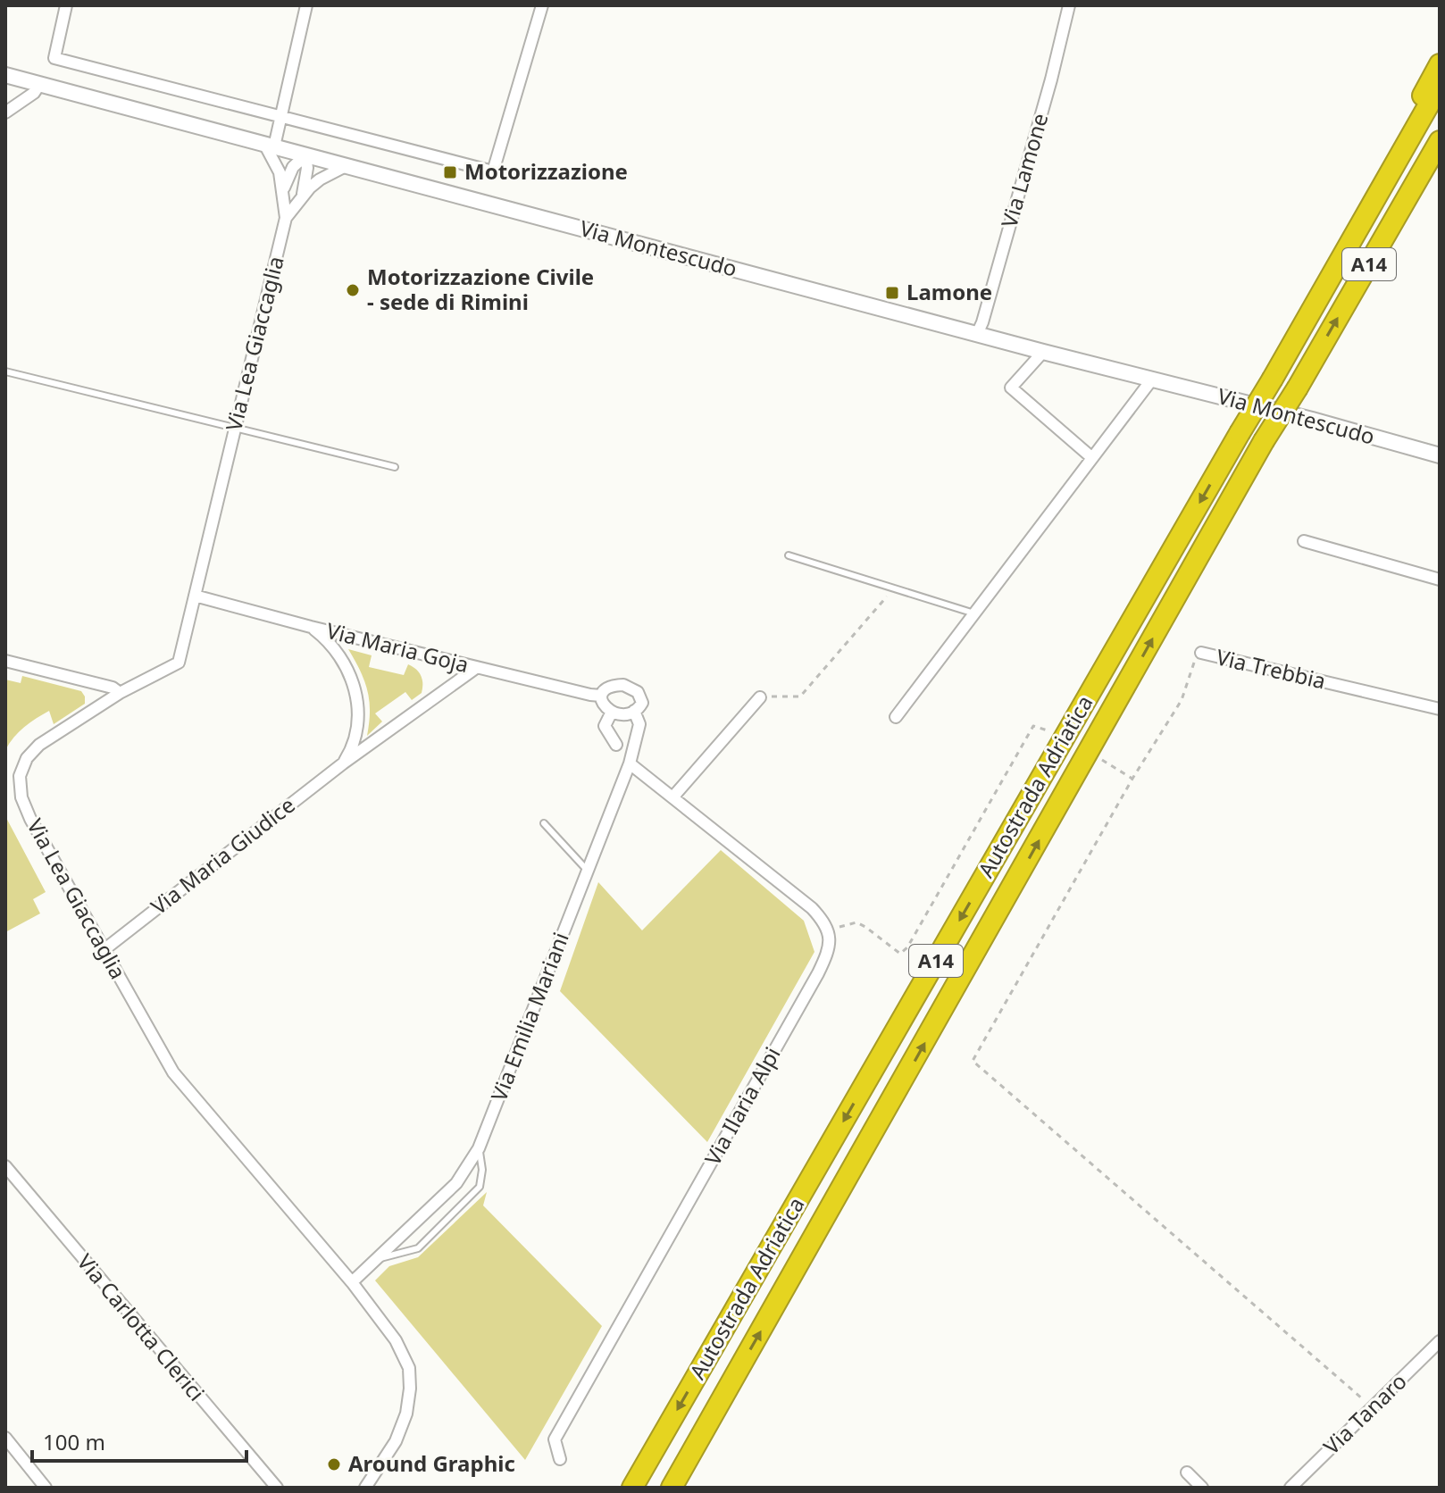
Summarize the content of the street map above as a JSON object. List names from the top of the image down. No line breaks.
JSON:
{"streets":{"highway":["A14","Autostrada Adriatica"],"street":["Via Lamone","Via Montescudo","Via Lea Giaccaglia","Via Maria Goja","Via Trebbia","Via Maria Giudice","Via Emilia Mariani","Via Ilaria Alpi","Via Carlotta Clerici","Via Tanaro"]},"crossings":[["Via Lamone","Via Montescudo"],["Via Montescudo","Via Lea Giaccaglia"],["Via Lea Giaccaglia","Via Maria Goja"],["Via Lea Giaccaglia","Via Maria Giudice"],["Via Lea Giaccaglia","Via Emilia Mariani"],["Via Maria Goja","Via Maria Giudice"],["Via Maria Goja","Via Emilia Mariani"],["Via Trebbia","Via Tanaro"]],"places":{"transit":["Motorizzazione","Lamone"],"other":["Motorizzazione Civile - sede di Rimini","Around Graphic"]},"scale_bar":"100 m"}
